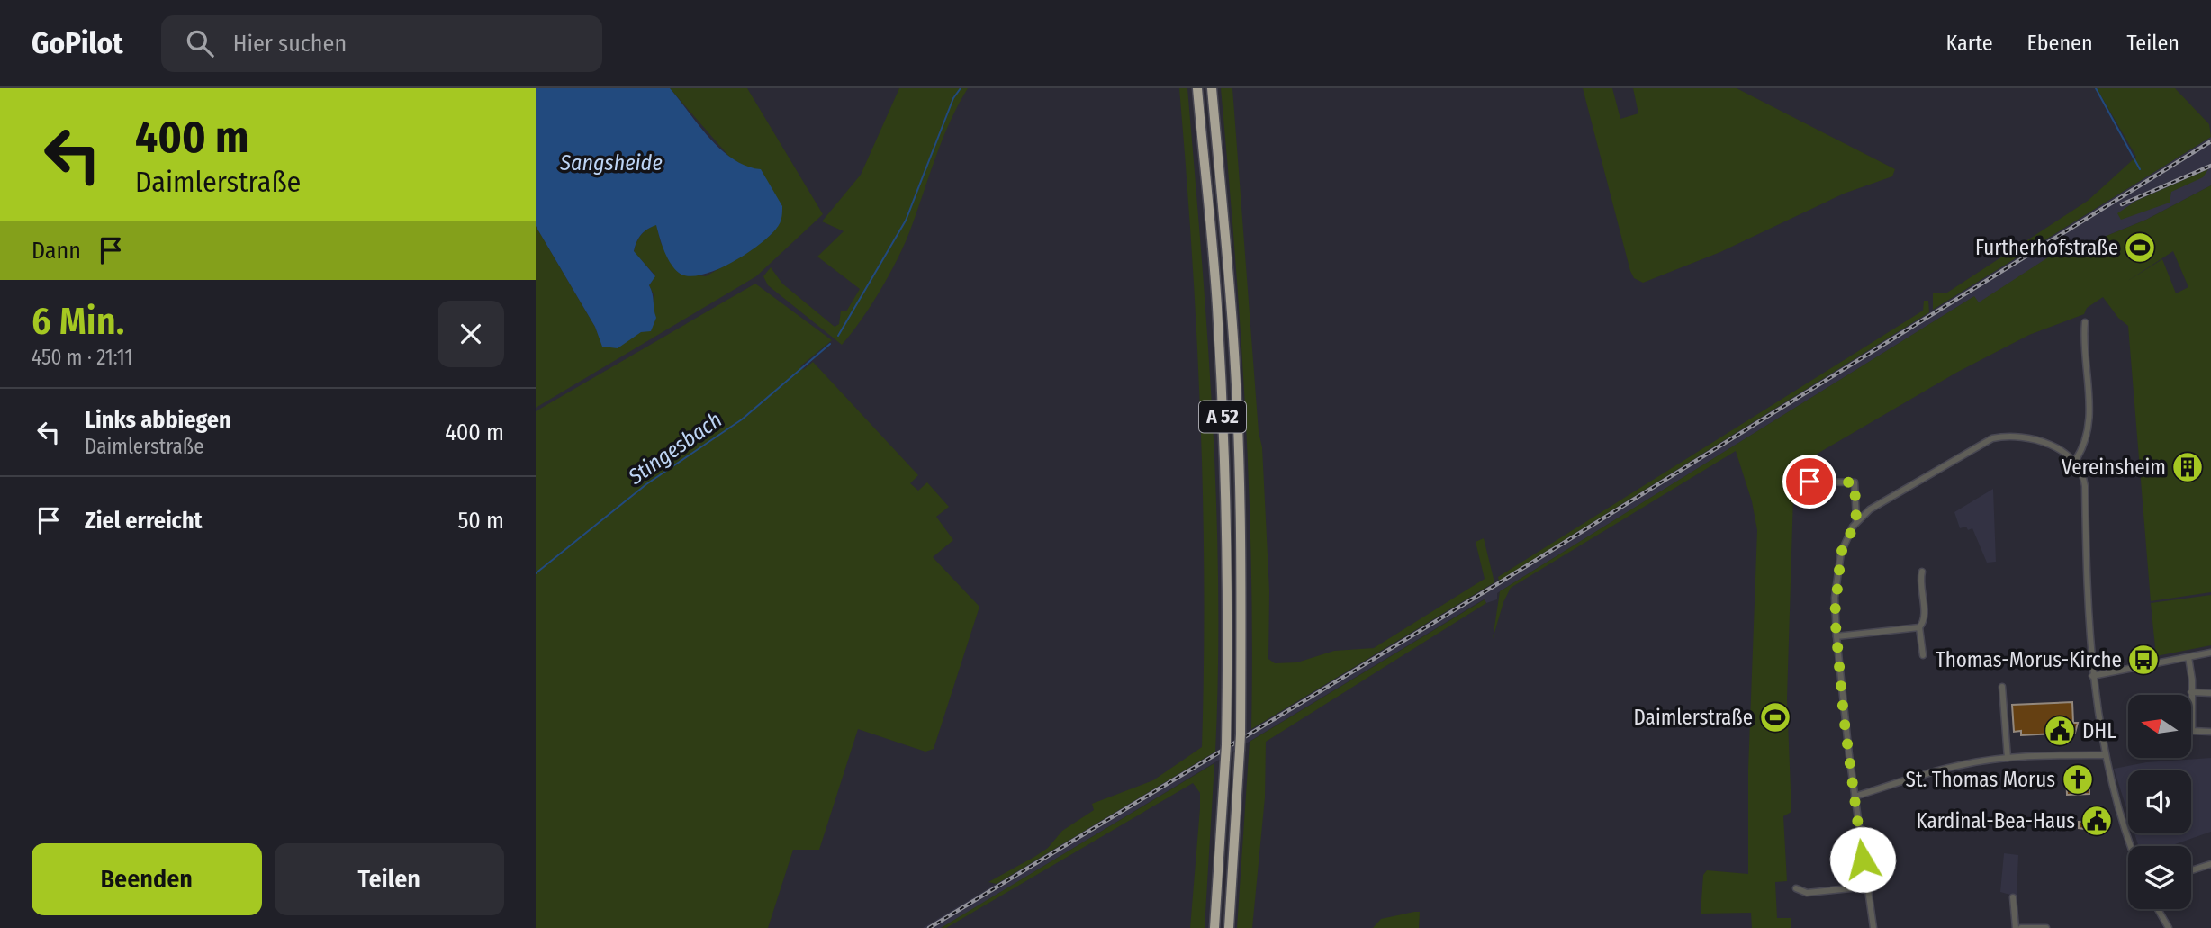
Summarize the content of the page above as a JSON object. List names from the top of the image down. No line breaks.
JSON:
{"streets":{"highway":["A 52"]},"water":["Sangsheide","Stingesbach"],"places":{"sports":["Furtherhofstraße","Daimlerstraße"],"building":["Vereinsheim"],"bus stop":["Thomas-Morus-Kirche"],"public building":["DHL","Kardinal-Bea-Haus"],"church":["St. Thomas Morus"]},"north":"left","page":{"header":"GoPilot","search":"Hier suchen","nav":["Karte","Ebenen","Teilen"],"turn":["400 m","Daimlerstraße"],"then":"Dann","heading":["6 Min.","450 m · 21:11"],"list":[{"name":"Links abbiegen","note":"Daimlerstraße","value":"400 m"},{"name":"Ziel erreicht","value":"50 m"}],"buttons":["Beenden","Teilen"]}}
